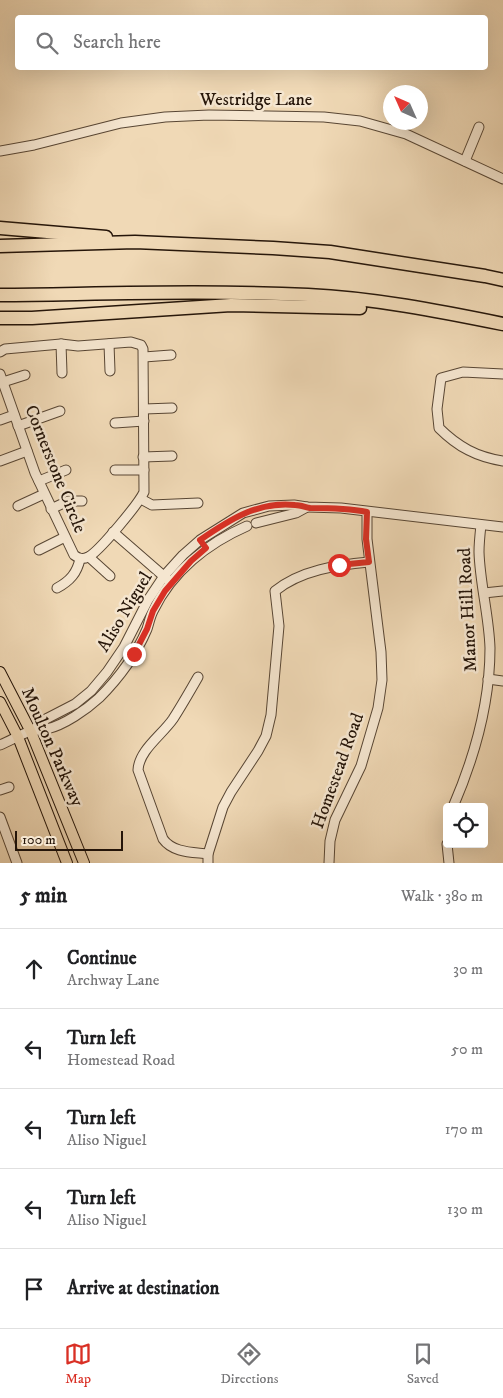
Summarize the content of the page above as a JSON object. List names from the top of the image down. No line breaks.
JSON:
{"streets":{"main road":["Moulton Parkway"],"street":["Westridge Lane","Cornerstone Circle","Manor Hill Road","Aliso Niguel","Homestead Road"]},"crossings":[["Cornerstone Circle","Aliso Niguel"],["Manor Hill Road","Aliso Niguel"],["Aliso Niguel","Moulton Parkway"],["Aliso Niguel","Homestead Road"]],"scale_bar":"100 m","north":"top left","page":{"search":"Search here","scale":"100 m","heading":["5 min","Walk · 380 m"],"list":[["Continue","Archway Lane","30 m"],["Turn left","Homestead Road","50 m"],["Turn left","Aliso Niguel","170 m"],["Turn left","Aliso Niguel","130 m"],"Arrive at destination"],"nav":["Map","Directions","Saved"]}}
